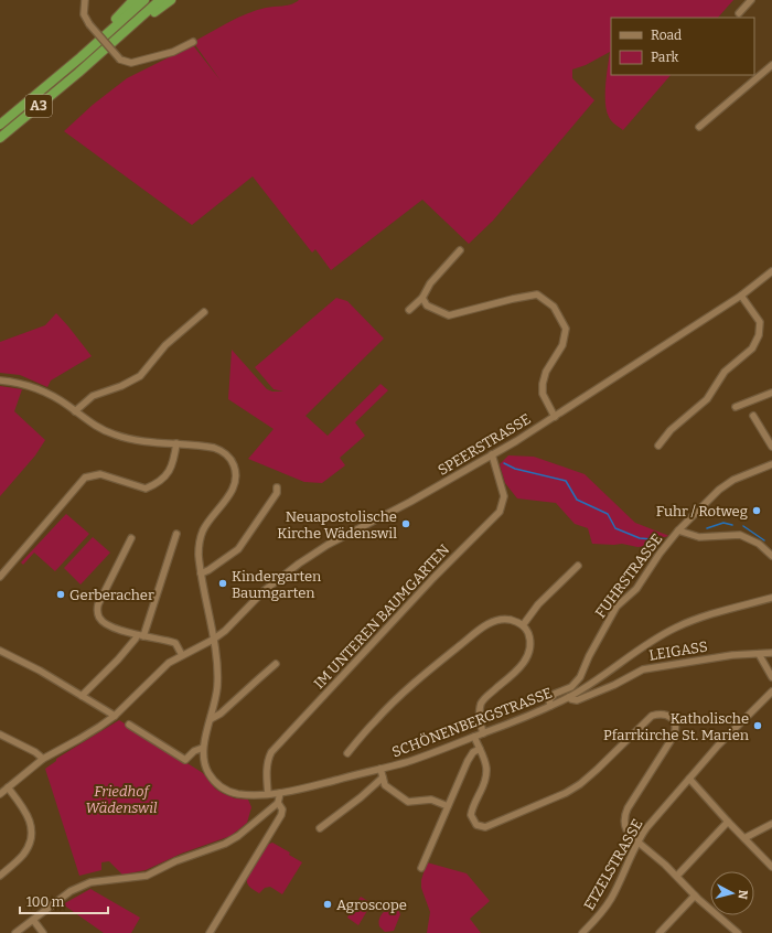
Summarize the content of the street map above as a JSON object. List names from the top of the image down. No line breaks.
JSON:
{"streets":{"highway":["A3"],"street":["SPEERSTRASSE","FUHRSTRASSE","IM UNTEREN BAUMGARTEN","LEIGASS","SCHÖNENBERGSTRASSE","ETZELSTRASSE"]},"crossings":[["SPEERSTRASSE","IM UNTEREN BAUMGARTEN"],["SPEERSTRASSE","SCHÖNENBERGSTRASSE"],["FUHRSTRASSE","SCHÖNENBERGSTRASSE"],["IM UNTEREN BAUMGARTEN","SCHÖNENBERGSTRASSE"],["LEIGASS","SCHÖNENBERGSTRASSE"]],"parks":["Friedhof Wädenswil"],"places":["Fuhr / Rotweg","Neuapostolische Kirche Wädenswil","Kindergarten Baumgarten","Gerberacher","Katholische Pfarrkirche St. Marien","Agroscope"],"legend":["Road","Park"],"scale_bar":"100 m","north":"right"}
